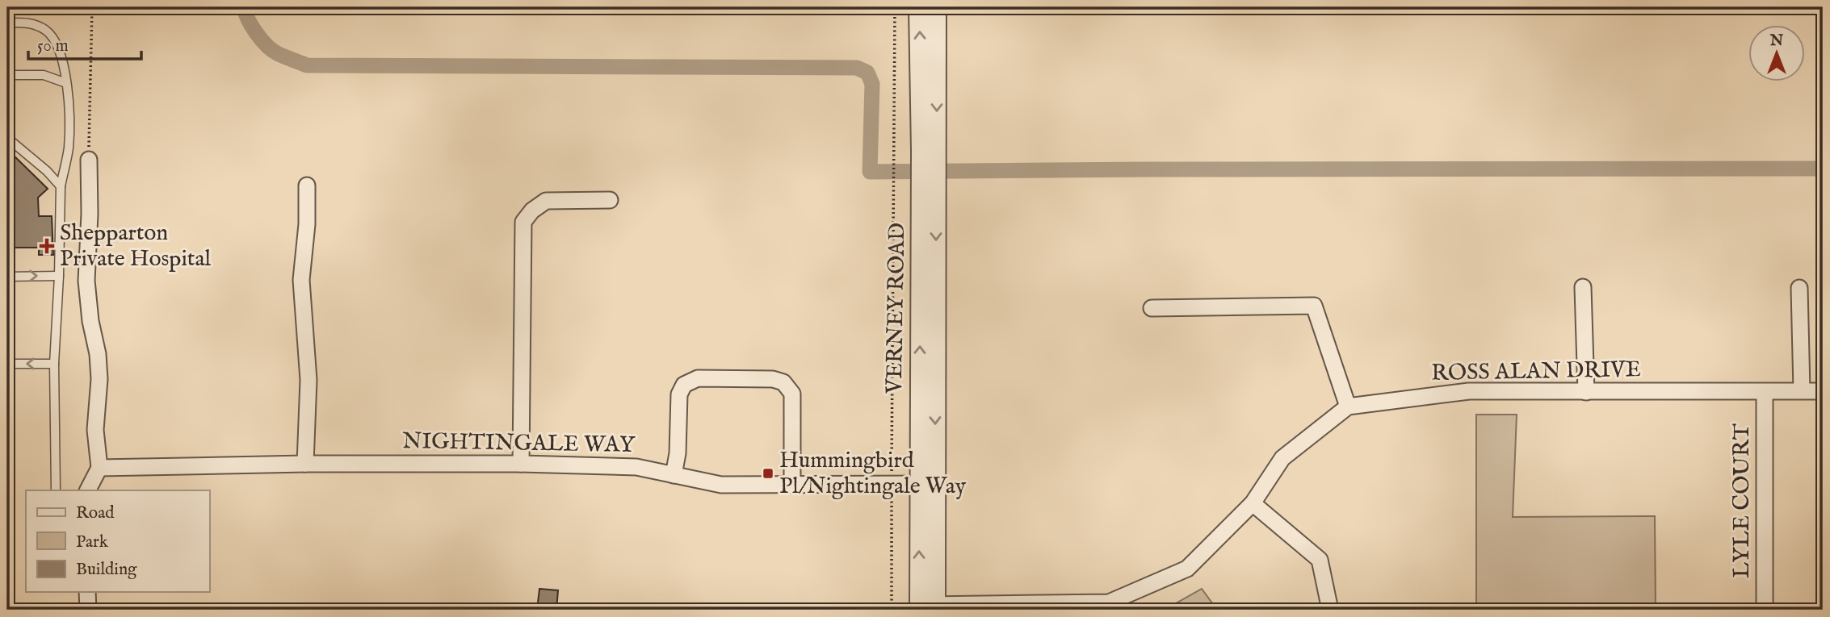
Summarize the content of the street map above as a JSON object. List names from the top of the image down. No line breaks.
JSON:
{"streets":{"street":["VERNEY ROAD","ROSS ALAN DRIVE","NIGHTINGALE WAY","LYLE COURT"]},"crossings":[["VERNEY ROAD","NIGHTINGALE WAY"],["ROSS ALAN DRIVE","LYLE COURT"]],"places":{"health":["Shepparton Private Hospital"],"transit":["Hummingbird Pl/Nightingale Way"]},"legend":["Road","Park","Building"],"scale_bar":"50 m","north":"top"}
